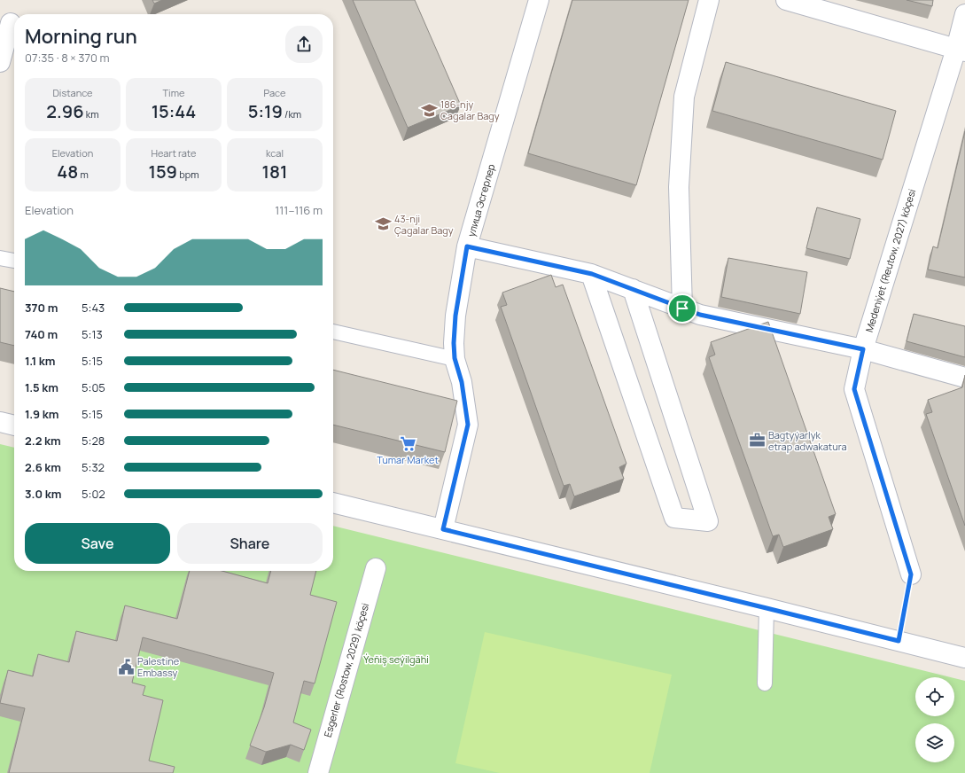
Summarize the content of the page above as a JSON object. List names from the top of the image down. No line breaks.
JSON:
{"streets":{"street":["улица Эсгерлер","Medeniýet (Reutow, 2027) köçesi","Esgerler (Rostow, 2029) köçesi"]},"parks":["Ýeňiş seýilgähi"],"places":{"school or university":["186-njy Cagalar Bagy","43-nji Çagalar Bagy"],"office":["Bagtyýarlyk etrap adwakatura"],"supermarket":["Tumar Market"],"public building":["Palestine Embassy"]},"page":{"heading":["Morning run","07:35 · 8 × 370 m"],"stats":[["Distance","2.96 km"],["Time","15:44"],["Pace","5:19 /km"],["Elevation","48 m"],["Heart rate","159 bpm"],["kcal","181"]],"chart":["Elevation","111–116 m"],"list":[{"name":"370 m","note":"5:43"},{"name":"740 m","note":"5:13"},{"name":"1.1 km","note":"5:15"},{"name":"1.5 km","note":"5:05"},{"name":"1.9 km","note":"5:15"},{"name":"2.2 km","note":"5:28"},{"name":"2.6 km","note":"5:32"},{"name":"3.0 km","note":"5:02"}],"buttons":["Save","Share"]}}
